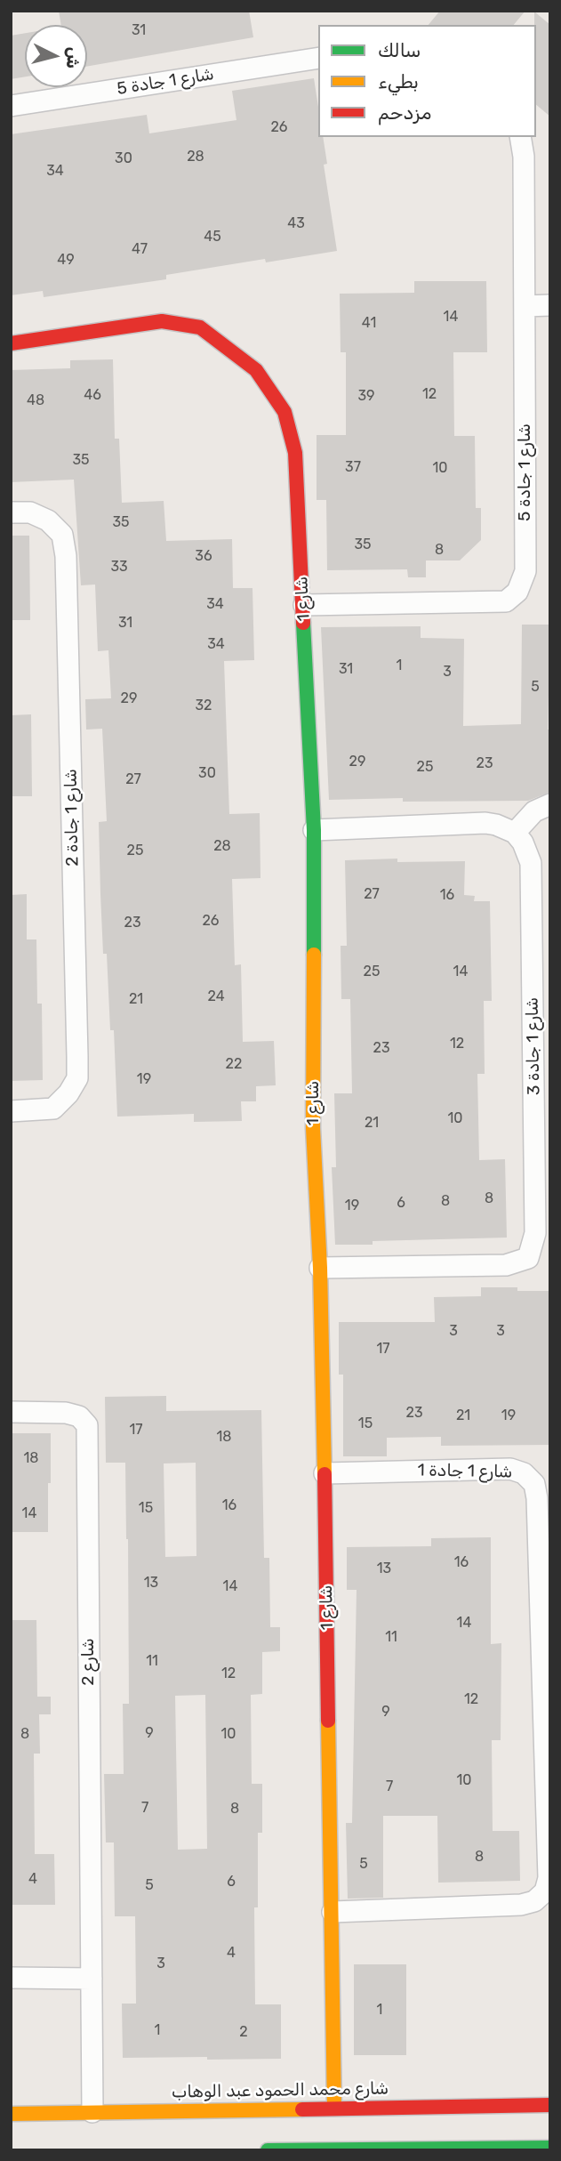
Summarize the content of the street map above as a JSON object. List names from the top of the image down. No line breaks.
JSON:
{"streets":{"street":["شارع 1 جادة 5","شارع 1","شارع 1 جادة 2","شارع 1 جادة 3","شارع 1 جادة 1","شارع 2","شارع محمد الحمود عبد الوهاب"]},"crossings":[["شارع 1 جادة 5","شارع 1"],["شارع 1","شارع 1 جادة 3"],["شارع 1","شارع 1 جادة 1"],["شارع 1","شارع محمد الحمود عبد الوهاب"],["شارع 2","شارع محمد الحمود عبد الوهاب"]],"house_numbers":["31","26","28","30","34","43","45","47","49","14","41","12","46","39","48","35","37","10","35","35","8","36","33","34","31","34","1","31","3","5","29","32","29","23","25","30","27","28","25","27","16","26","23","25","14","24","21","12","23","22","19","10","21","8","8","6","19","3","3","17","23","21","19","15","17","18","18","16","15","14","16","13","13","14","14","11","11","12","12","9","9","8","10","10","7","7","8","8","5","4","6","5","4","3","1","1","2"],"legend":["سالك","بطيء","مزدحم"],"north":"right"}
